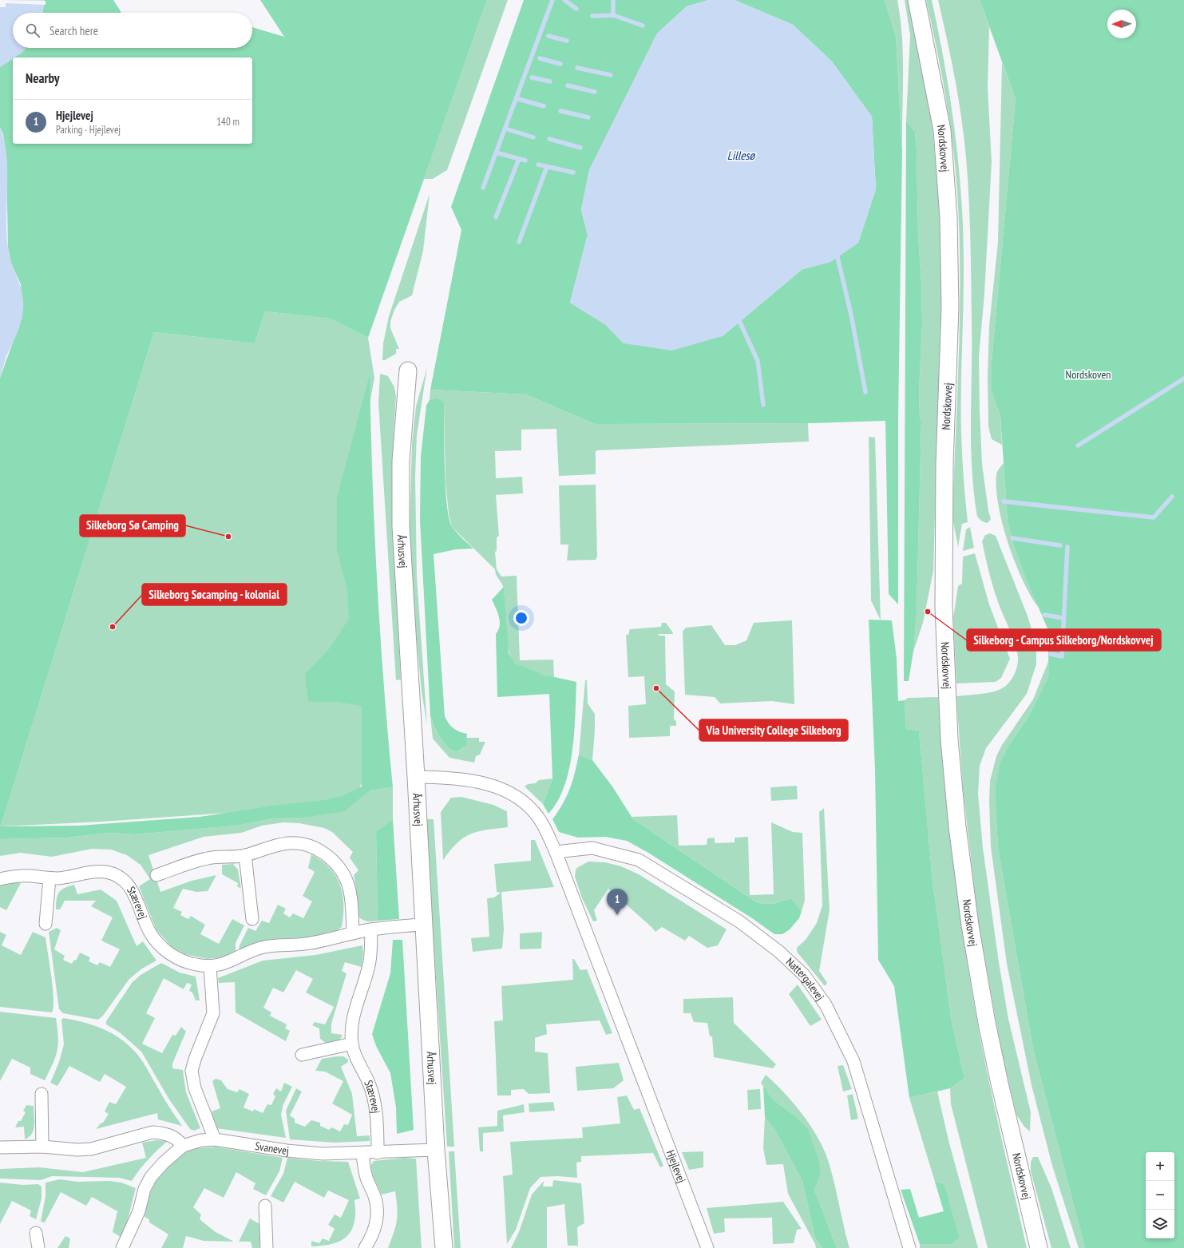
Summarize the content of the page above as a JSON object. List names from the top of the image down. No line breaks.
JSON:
{"streets":{"street":["Nordskovvej","Århusvej","Stærevej","Nattergalevej","Svanevej","Hjejlevej"]},"crossings":[["Århusvej","Stærevej"],["Århusvej","Svanevej"],["Århusvej","Hjejlevej"],["Stærevej","Svanevej"],["Nattergalevej","Hjejlevej"]],"water":["Lillesø"],"parks":["Nordskoven"],"places":["Silkeborg Sø Camping","Silkeborg - Campus Silkeborg/Nordskovvej","Silkeborg Søcamping - kolonial","Via University College Silkeborg"],"north":"left","page":{"search":"Search here","heading":"Nearby","list":[{"mark":"1","name":"Hjejlevej","note":"Parking · Hjejlevej","value":"140 m"}],"pins":"1","map_buttons":["+","−"]}}
